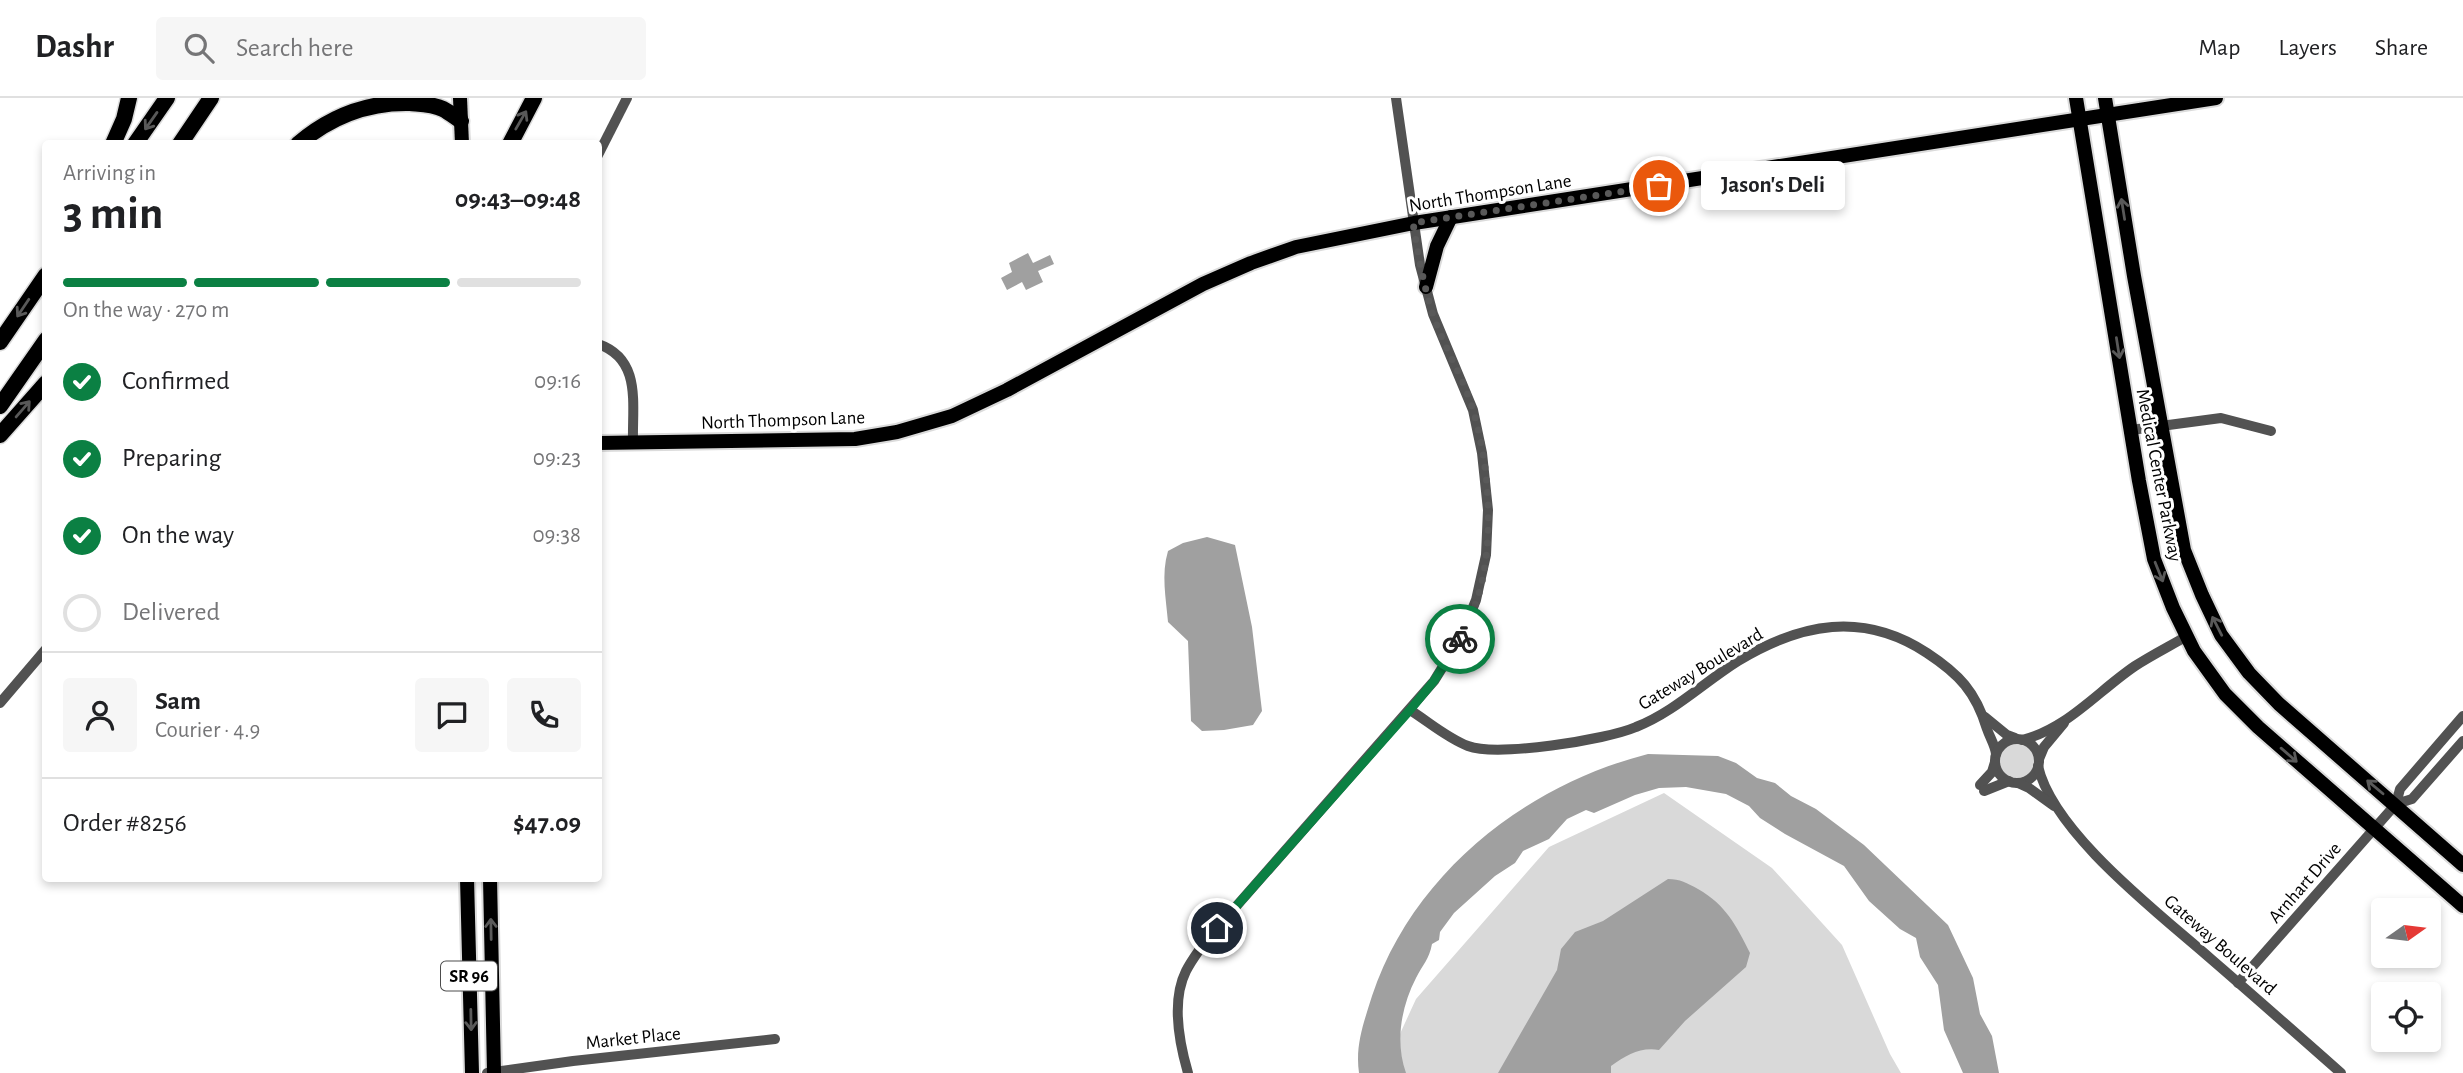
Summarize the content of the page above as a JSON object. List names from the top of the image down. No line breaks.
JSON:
{"streets":{"main road":["North Thompson Lane","Medical Center Parkway","SR 96"],"street":["Gateway Boulevard","Arnhart Drive","Market Place"]},"crossings":[["North Thompson Lane","Medical Center Parkway"],["Medical Center Parkway","Arnhart Drive"],["Gateway Boulevard","Arnhart Drive"],["SR 96","Market Place"]],"places":["Jason's Deli"],"north":"right","page":{"header":"Dashr","search":"Search here","nav":["Map","Layers","Share"],"heading":["3 min","Arriving in","09:43–09:48"],"panel":["Sam","Courier · 4.9","Order #8256","$47.09"],"bubble":"Jason's Deli","bar":"On the way · 270 m","list":[["Confirmed","09:16"],["Preparing","09:23"],["On the way","09:38"],"Delivered"]}}
